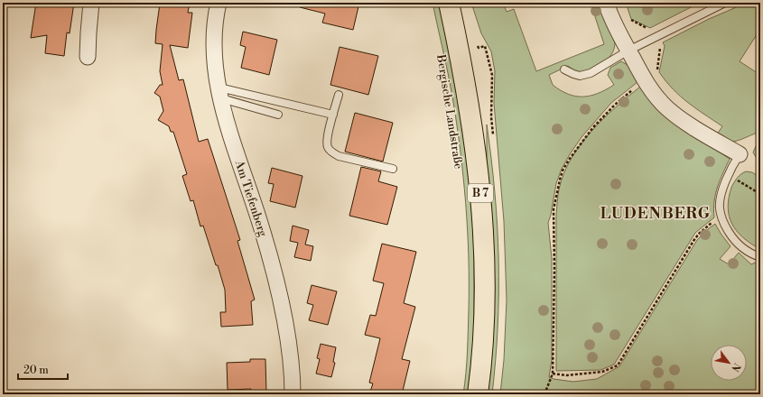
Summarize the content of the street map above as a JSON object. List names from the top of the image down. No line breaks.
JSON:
{"streets":{"main road":["Bergische Landstraße","B 7"],"street":["Am Tiefenberg"]},"districts":["LUDENBERG"],"scale_bar":"20 m","north":"bottom right"}
